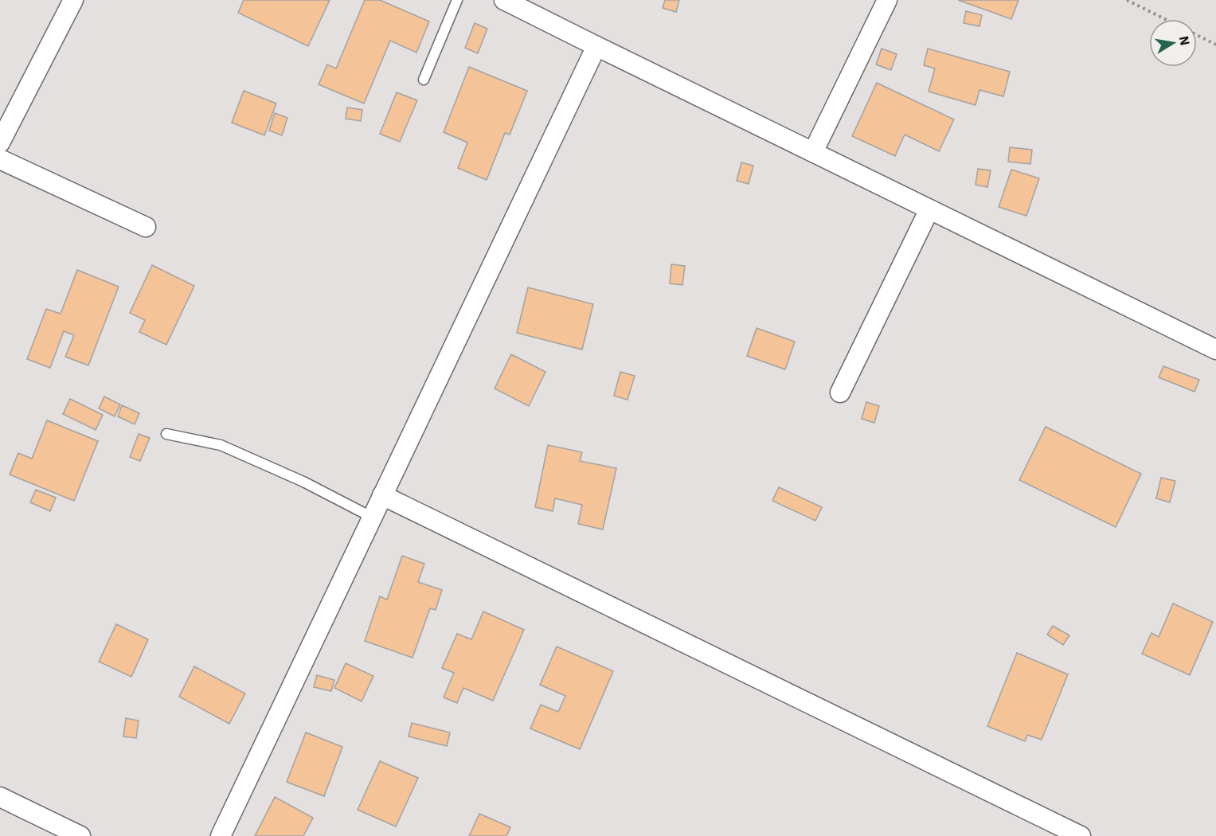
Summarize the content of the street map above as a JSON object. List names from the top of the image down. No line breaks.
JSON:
{"north":"right"}
